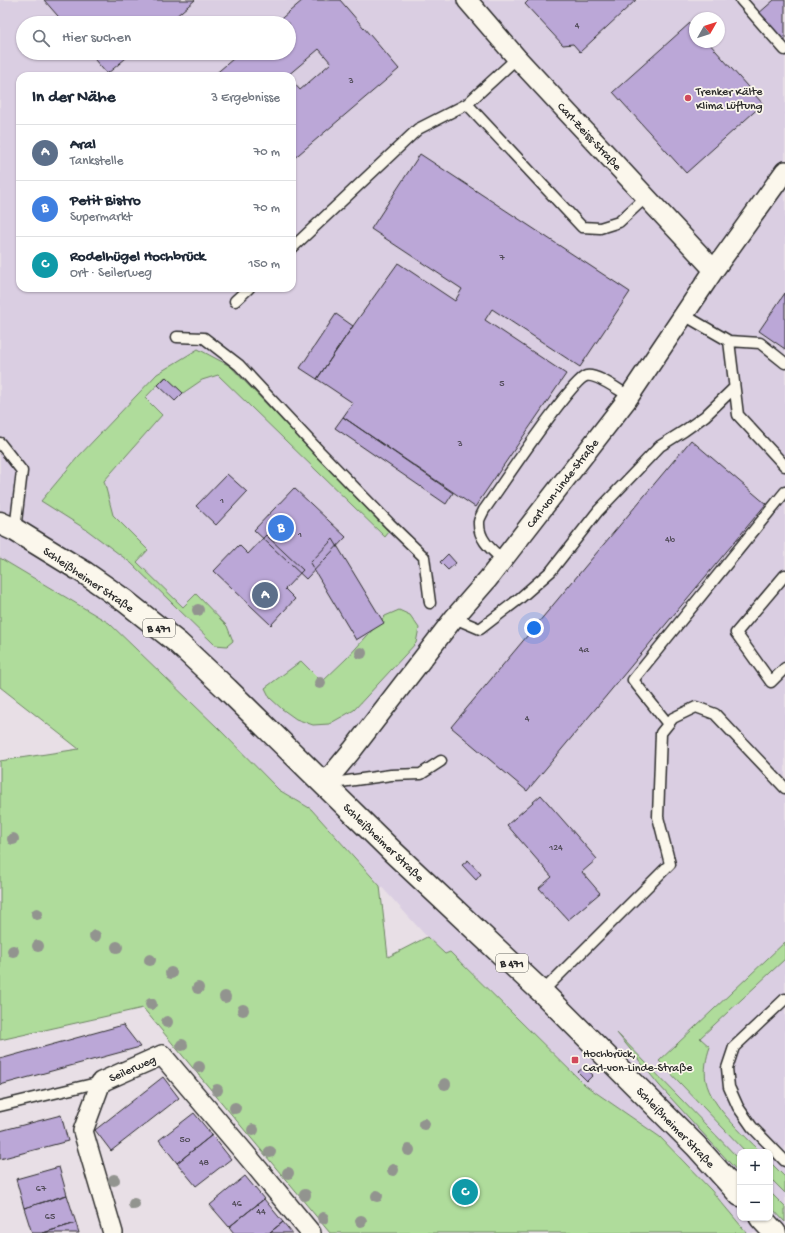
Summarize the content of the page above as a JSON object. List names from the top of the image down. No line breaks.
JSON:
{"streets":{"main road":["Schleißheimer Straße","B 471"],"street":["Carl-Zeiss-Straße","Carl-von-Linde-Straße","Seilerweg"]},"crossings":[["Carl-Zeiss-Straße","Carl-von-Linde-Straße"],["Carl-von-Linde-Straße","Schleißheimer Straße"]],"places":{"other":["Trenker Kälte Klima Lüftung"],"transit":["Hochbrück, Carl-von-Linde-Straße"]},"house_numbers":["4","3","7","5","3","1","1","4b","4a","4","124","50","48","67","46","44","65"],"north":"top right","page":{"search":"Hier suchen","heading":["In der Nähe","3 Ergebnisse"],"list":[{"mark":"A","name":"Aral","note":"Tankstelle","value":"70 m"},{"mark":"B","name":"Petit Bistro","note":"Supermarkt","value":"70 m"},{"mark":"C","name":"Rodelhügel Hochbrück","note":"Ort · Seilerweg","value":"150 m"}],"pins":["B","A","C"],"map_buttons":["+","−"]}}
